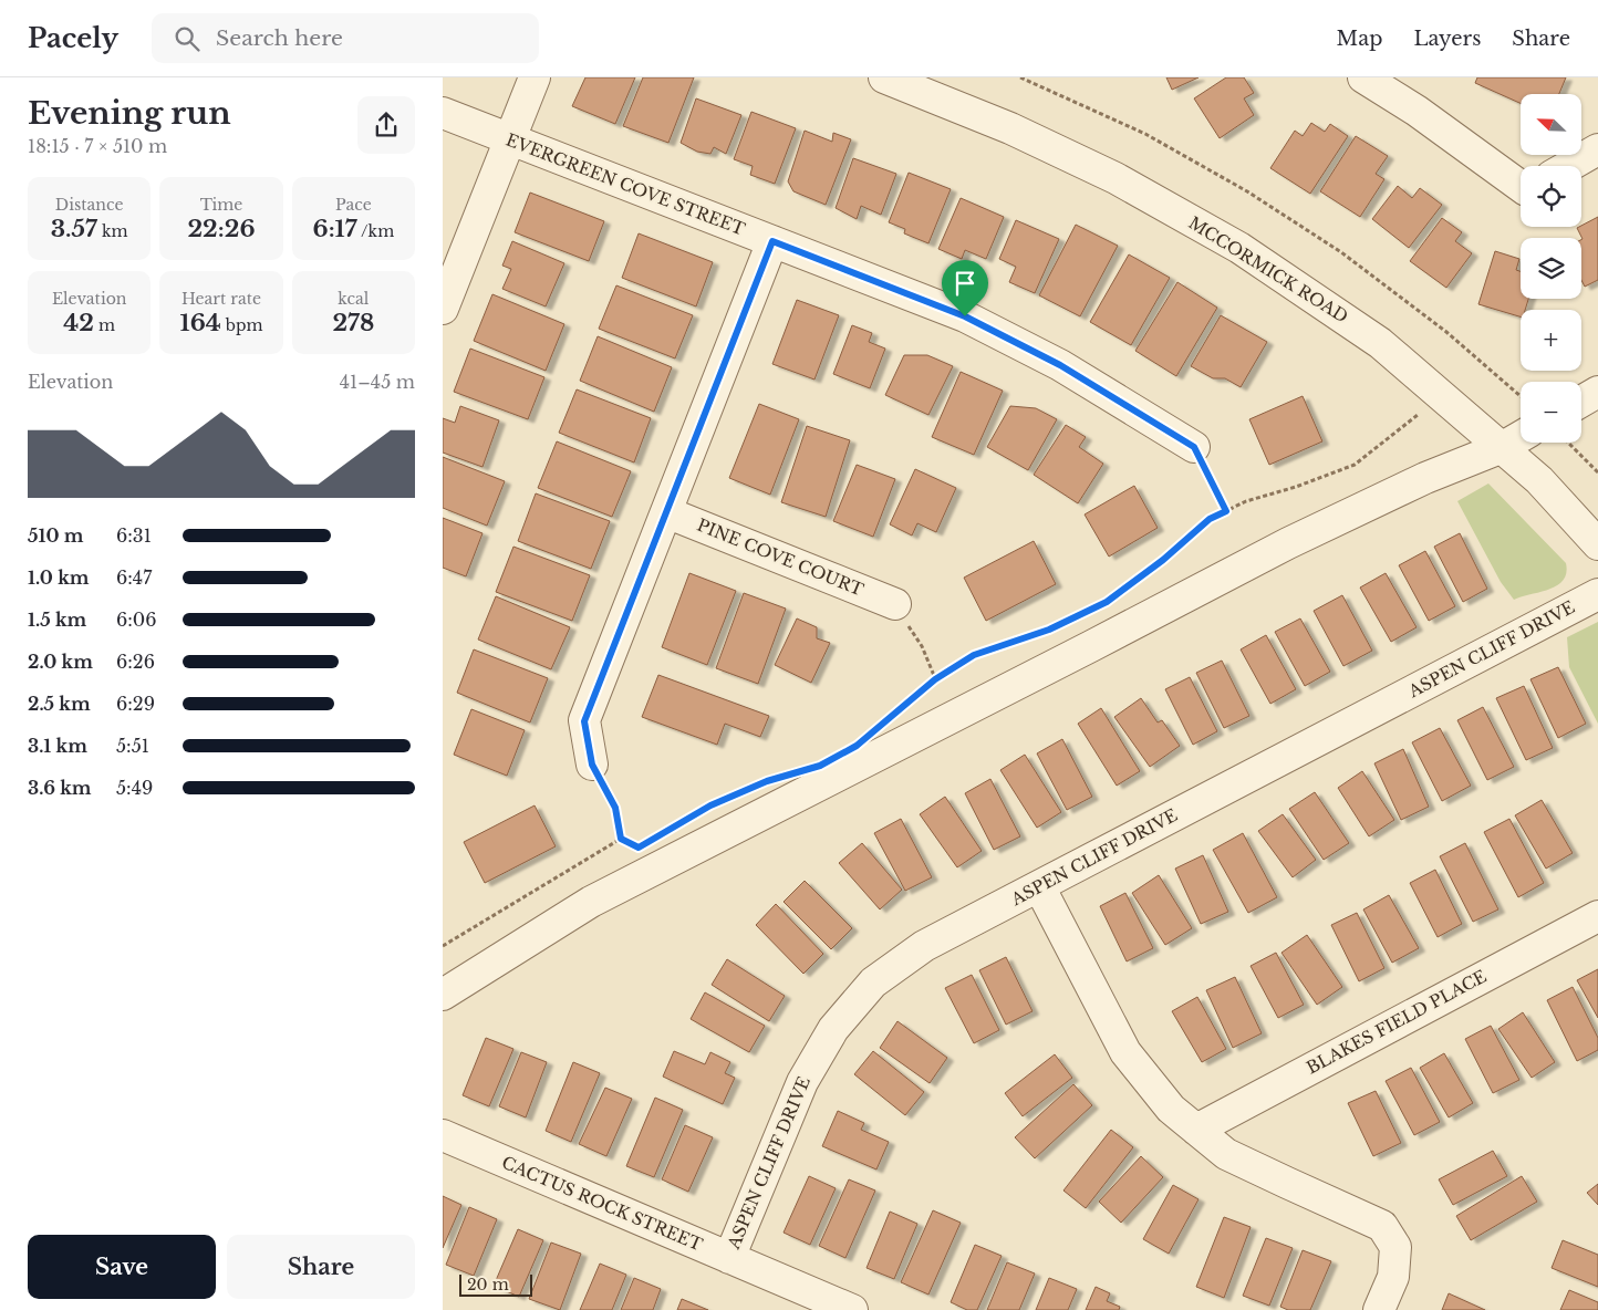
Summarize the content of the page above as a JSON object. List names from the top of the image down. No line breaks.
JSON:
{"streets":{"street":["EVERGREEN COVE STREET","MCCORMICK ROAD","PINE COVE COURT","ASPEN CLIFF DRIVE","BLAKES FIELD PLACE","CACTUS ROCK STREET"]},"crossings":[["ASPEN CLIFF DRIVE","CACTUS ROCK STREET"]],"scale_bar":"20 m","north":"top left","page":{"header":"Pacely","search":"Search here","nav":["Map","Layers","Share"],"heading":["Evening run","18:15 · 7 × 510 m"],"map_buttons":["+","−"],"stats":[["Distance","3.57 km"],["Time","22:26"],["Pace","6:17 /km"],["Elevation","42 m"],["Heart rate","164 bpm"],["kcal","278"]],"chart":["Elevation","41–45 m"],"list":[{"name":"510 m","note":"6:31"},{"name":"1.0 km","note":"6:47"},{"name":"1.5 km","note":"6:06"},{"name":"2.0 km","note":"6:26"},{"name":"2.5 km","note":"6:29"},{"name":"3.1 km","note":"5:51"},{"name":"3.6 km","note":"5:49"}],"buttons":["Save","Share"],"scale":"20 m"}}
